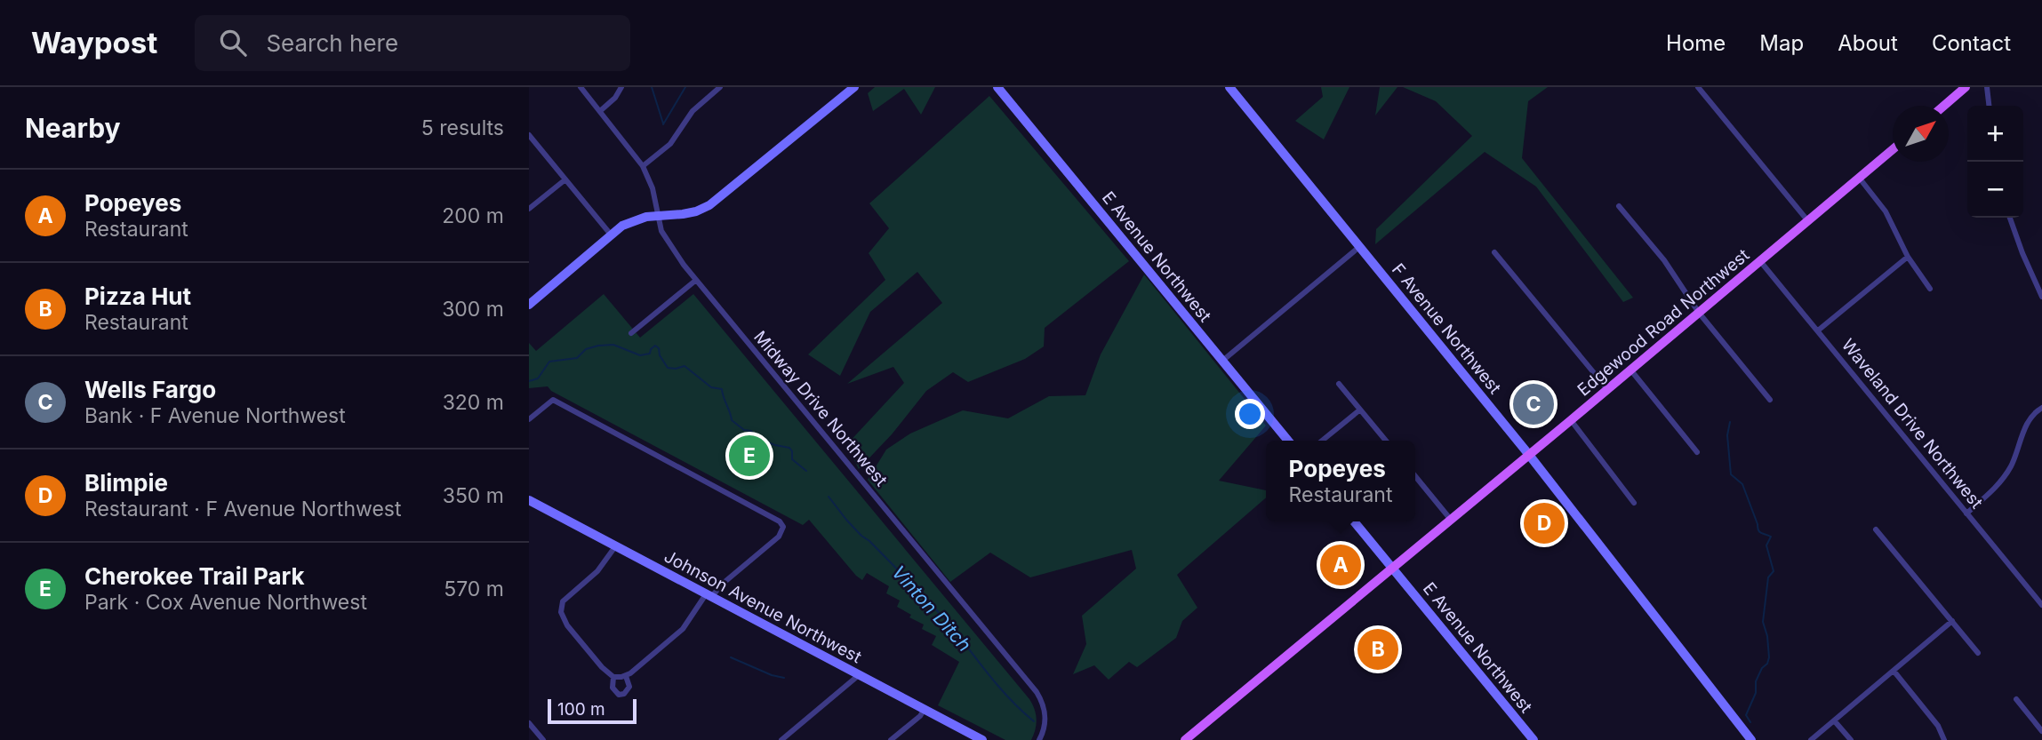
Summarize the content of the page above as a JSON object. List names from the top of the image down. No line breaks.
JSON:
{"streets":{"main road":["Edgewood Road Northwest"],"street":["E Avenue Northwest","F Avenue Northwest","Midway Drive Northwest","Waveland Drive Northwest","Johnson Avenue Northwest"]},"crossings":[["E Avenue Northwest","Edgewood Road Northwest"],["Edgewood Road Northwest","F Avenue Northwest"],["Edgewood Road Northwest","Waveland Drive Northwest"]],"water":["Vinton Ditch"],"scale_bar":"100 m","north":"top right","page":{"header":"Waypost","search":"Search here","nav":["Home","Map","About","Contact"],"heading":["Nearby","5 results"],"map_buttons":["+","−"],"list":[{"mark":"A","name":"Popeyes","note":"Restaurant","value":"200 m"},{"mark":"B","name":"Pizza Hut","note":"Restaurant","value":"300 m"},{"mark":"C","name":"Wells Fargo","note":"Bank · F Avenue Northwest","value":"320 m"},{"mark":"D","name":"Blimpie","note":"Restaurant · F Avenue Northwest","value":"350 m"},{"mark":"E","name":"Cherokee Trail Park","note":"Park · Cox Avenue Northwest","value":"570 m"}],"pins":["C","E","D","A","B"],"popup":["Popeyes","Restaurant"],"scale":"100 m"}}
